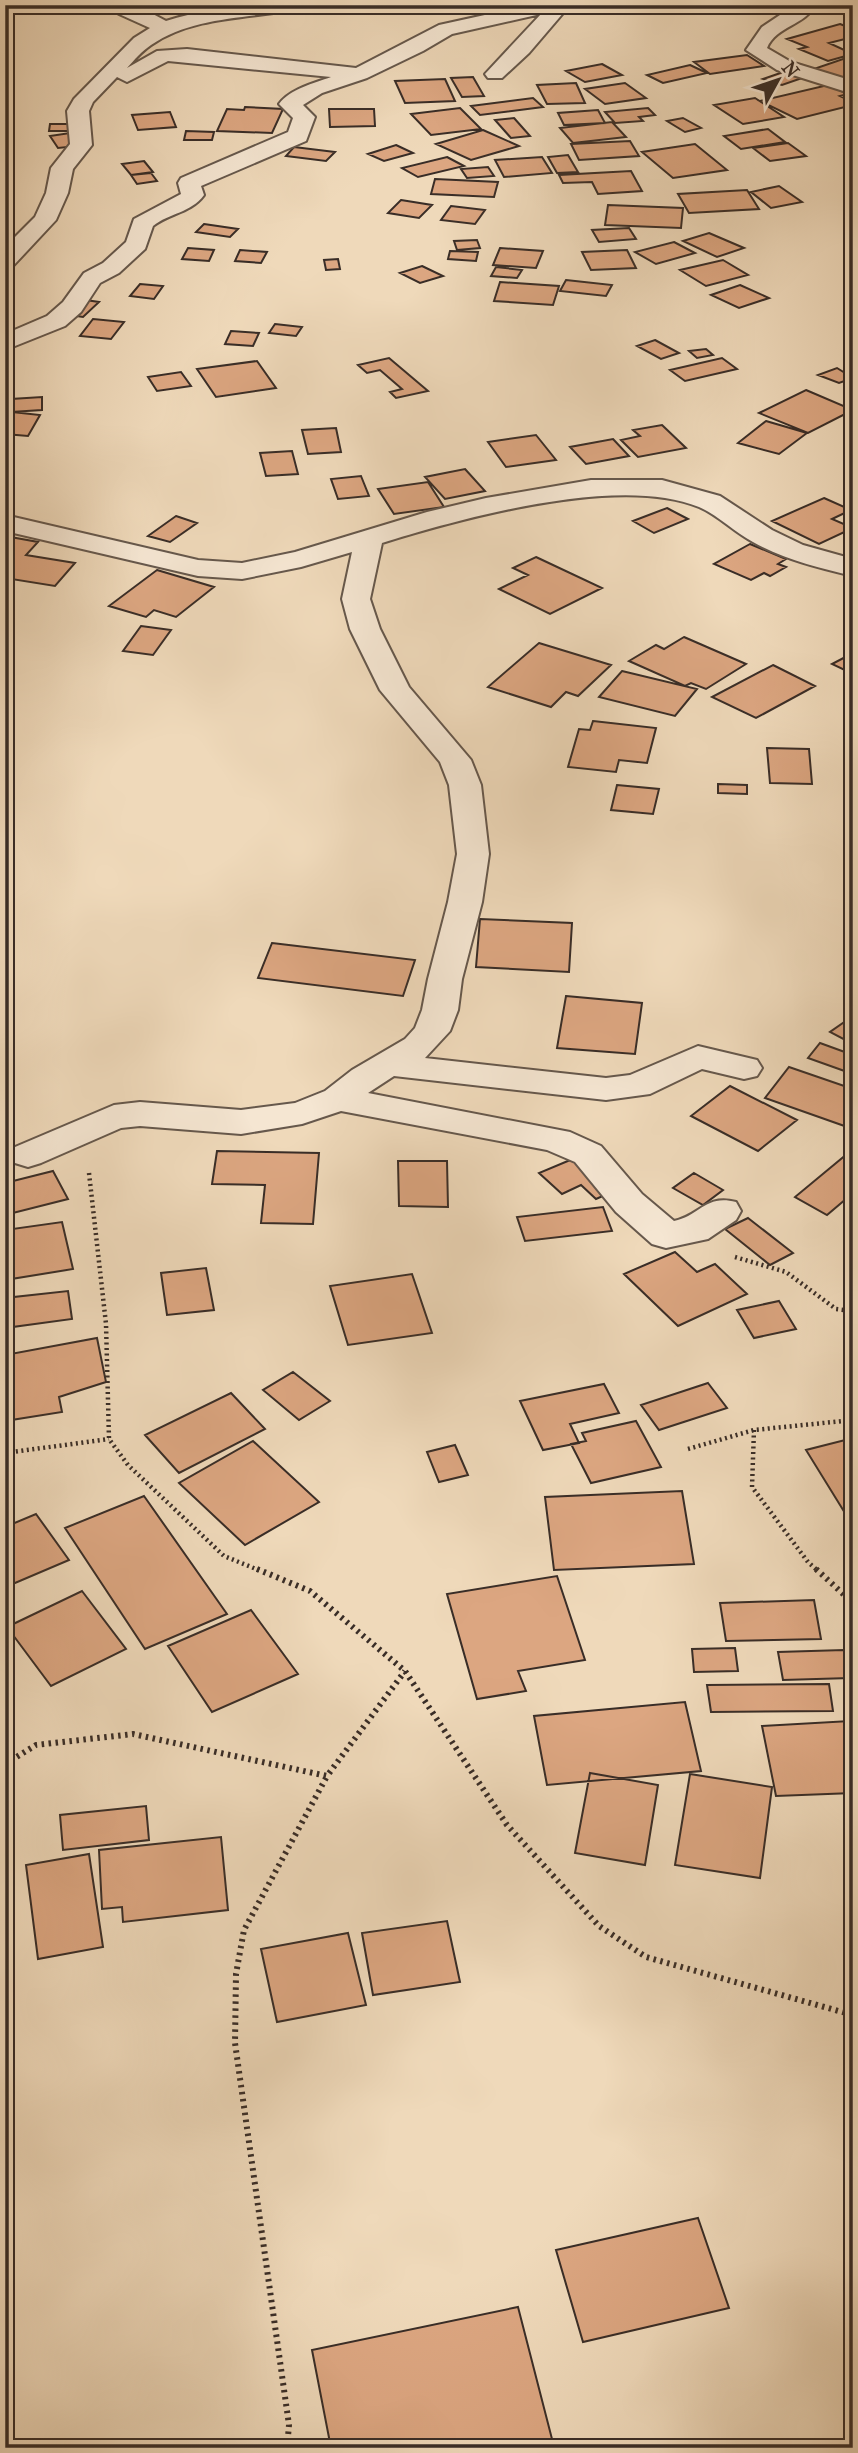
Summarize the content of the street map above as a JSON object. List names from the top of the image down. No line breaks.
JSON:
{"north":"top right"}
